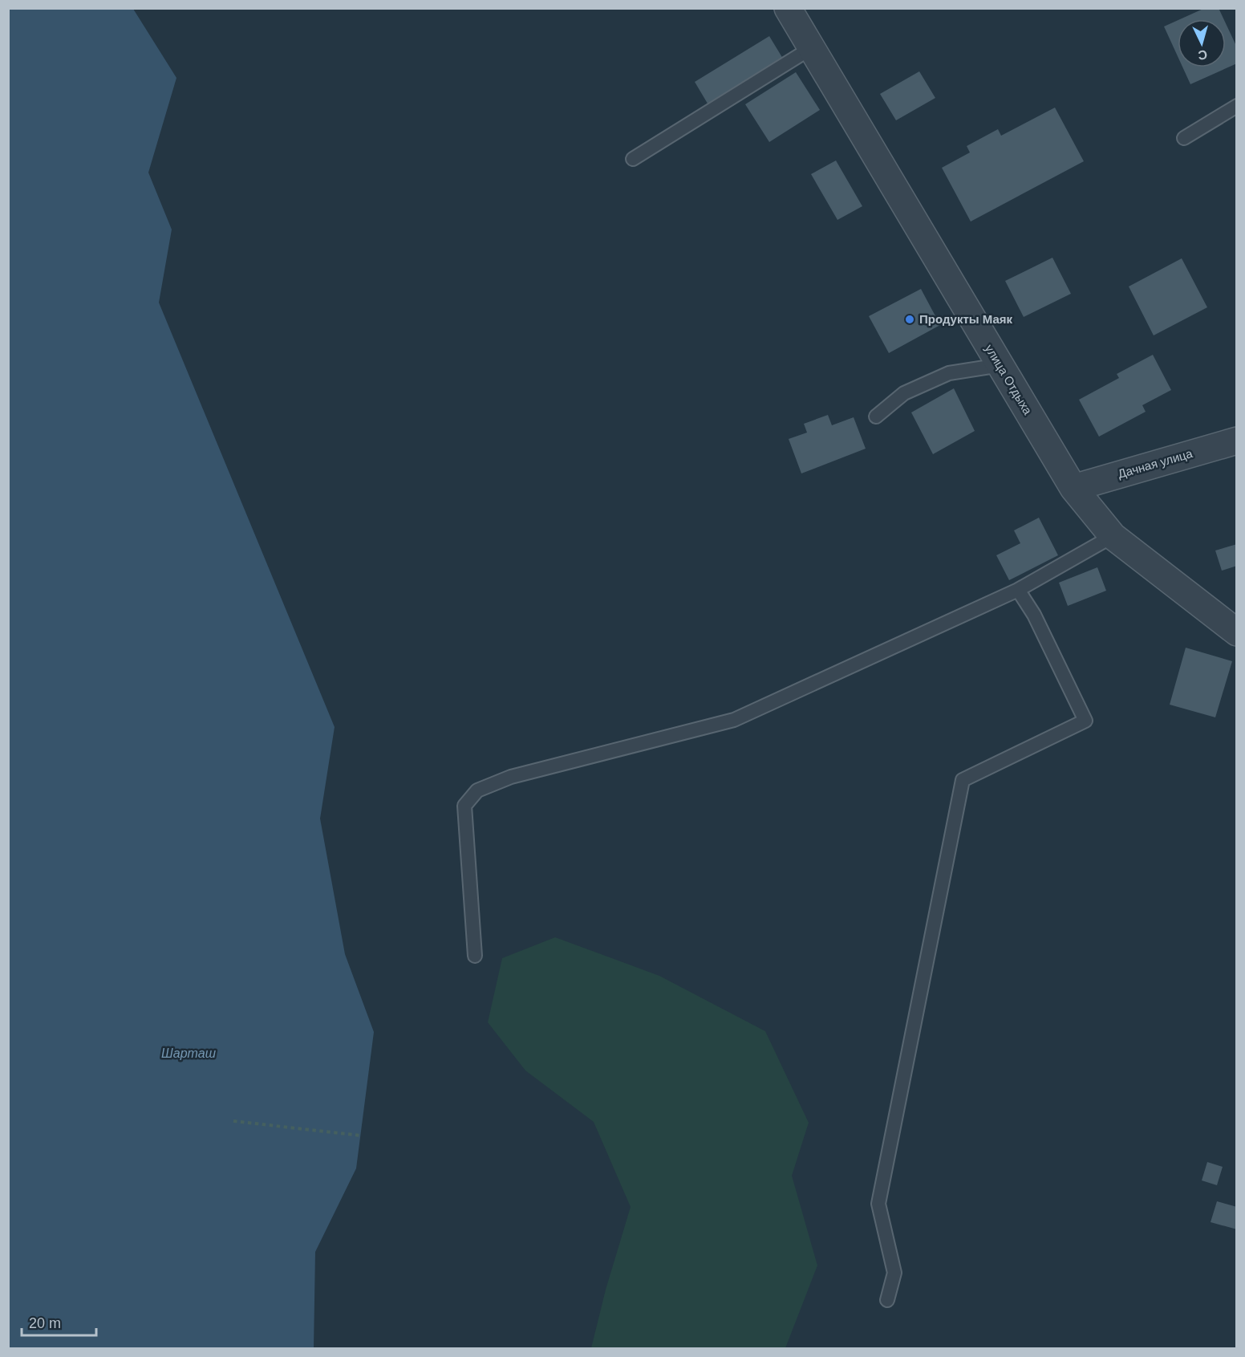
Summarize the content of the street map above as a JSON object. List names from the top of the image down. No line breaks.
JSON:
{"streets":{"street":["улица Отдыха","Дачная улица"]},"crossings":[["улица Отдыха","Дачная улица"]],"water":["Шарташ"],"places":["Продукты Маяк"],"scale_bar":"20 m","north":"bottom"}
